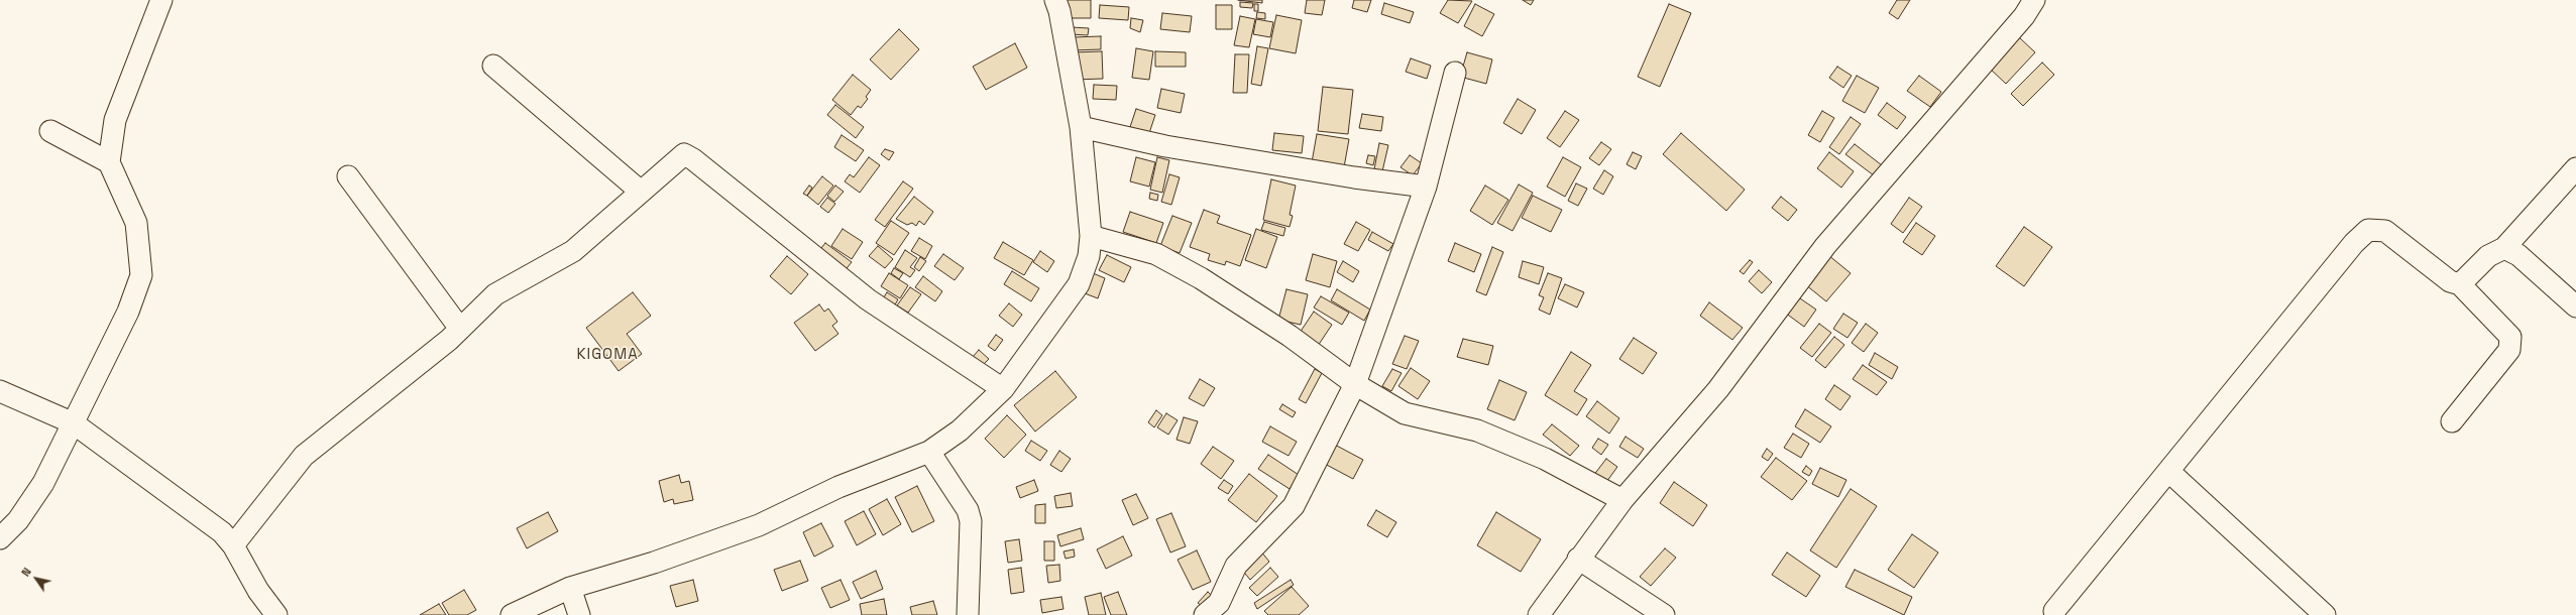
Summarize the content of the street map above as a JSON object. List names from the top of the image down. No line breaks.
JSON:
{"districts":["KIGOMA"],"north":"top left"}
